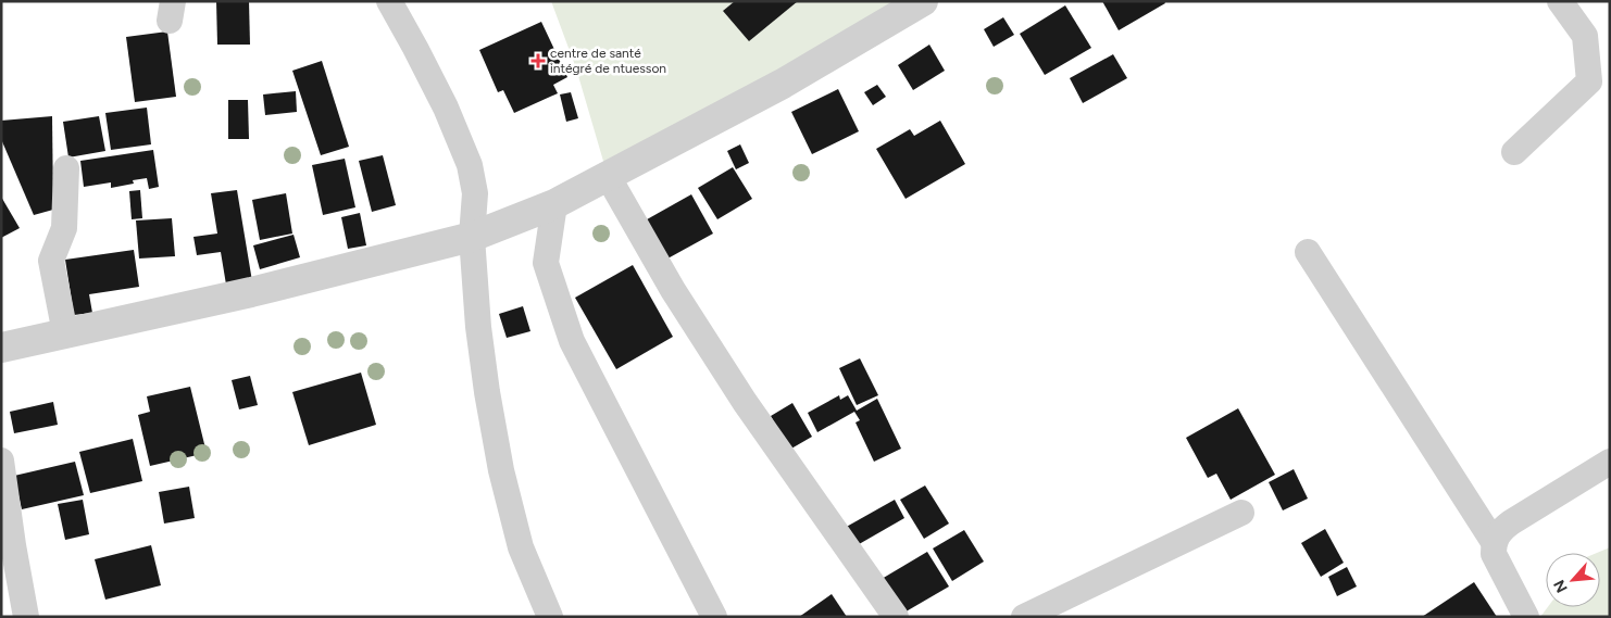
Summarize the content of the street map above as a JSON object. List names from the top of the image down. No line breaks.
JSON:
{"places":{"health":["centre de santé intégré de ntuesson"]},"north":"bottom left"}
